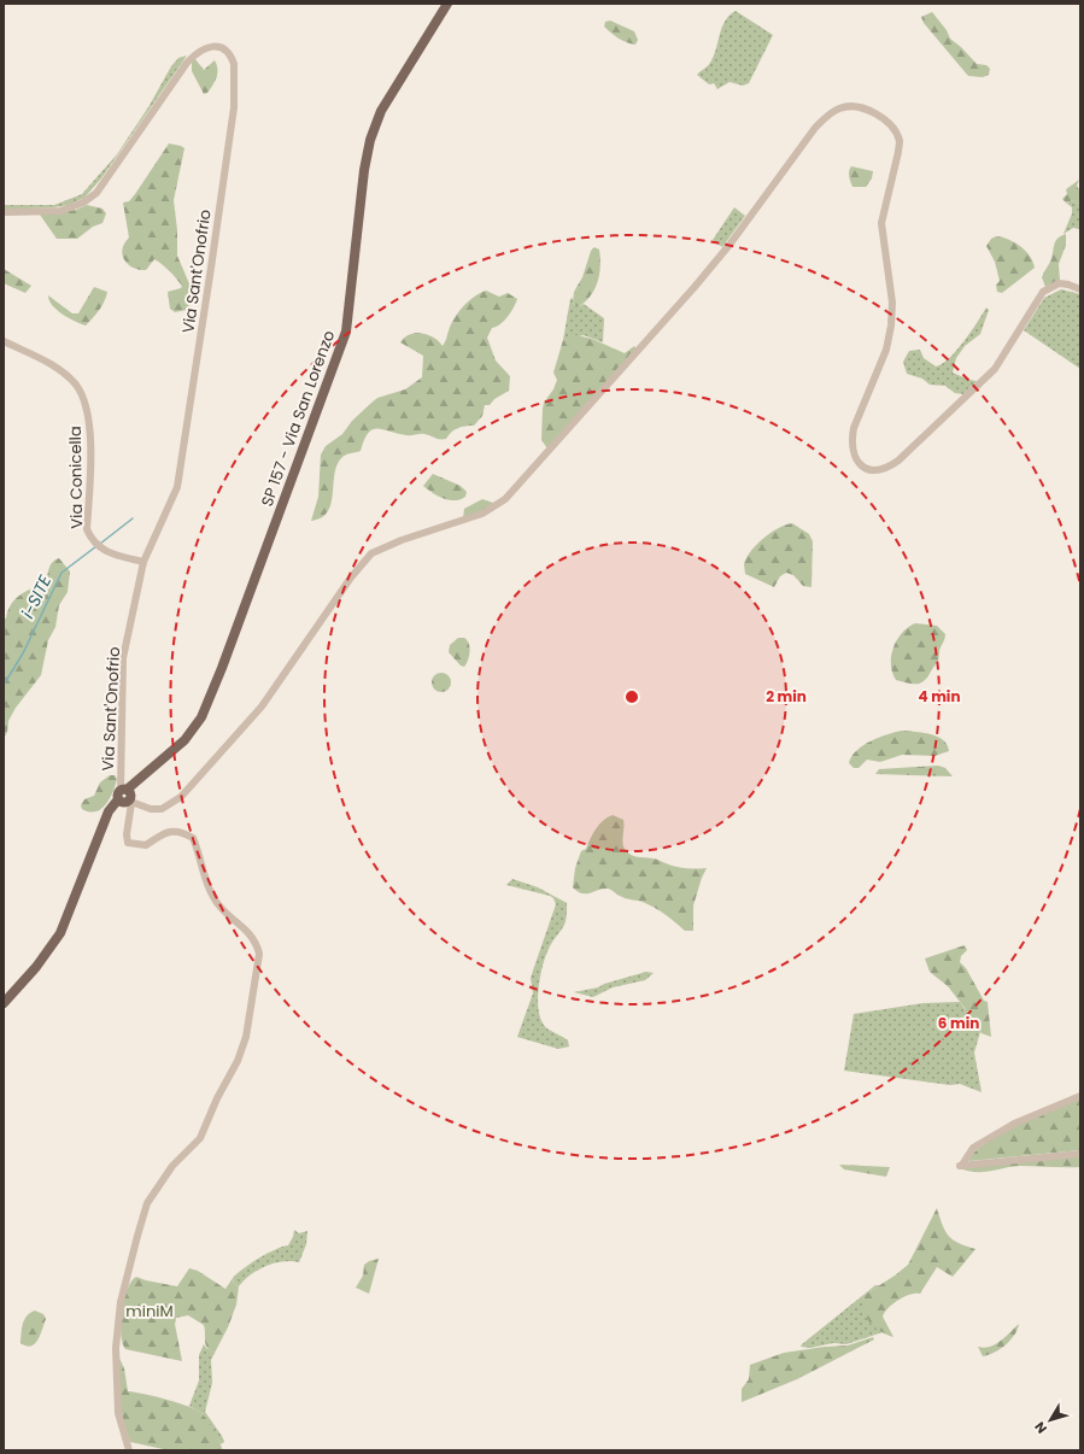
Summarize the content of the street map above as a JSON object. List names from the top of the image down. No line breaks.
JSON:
{"streets":{"main road":["SP 157 - Via San Lorenzo"],"street":["Via Sant'Onofrio","Via Conicella"]},"crossings":[["Via Sant'Onofrio","SP 157 - Via San Lorenzo"],["Via Sant'Onofrio","Via Conicella"]],"water":["i-SITE"],"parks":["miniM"],"north":"bottom left","rings":["2 min","4 min","6 min"]}
